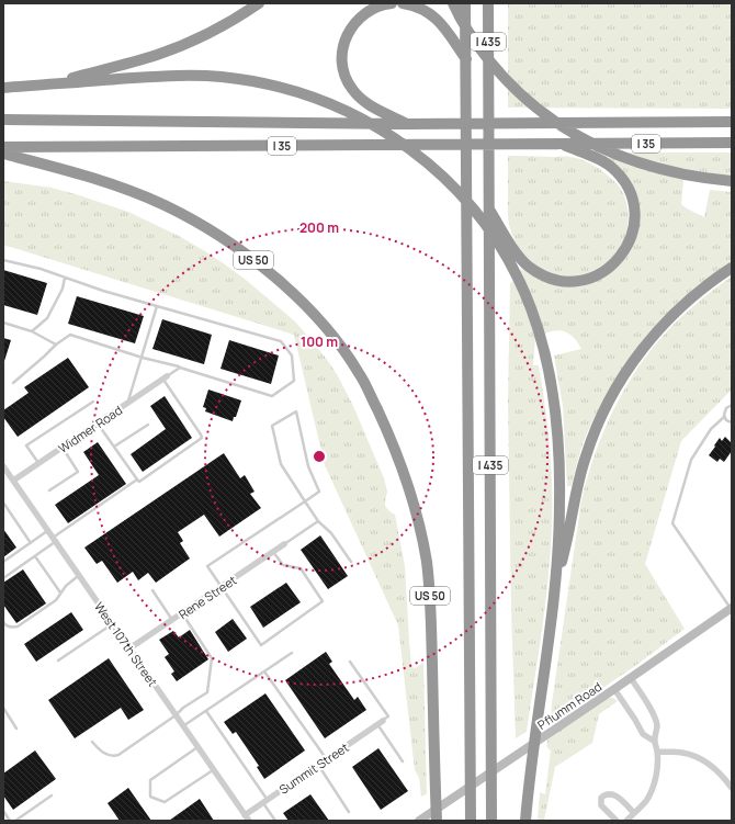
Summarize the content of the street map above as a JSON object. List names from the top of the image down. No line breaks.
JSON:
{"streets":{"highway":["I 435","I 35","US 50"],"main road":["Pflumm Road"],"street":["Widmer Road","Rene Street","West 107th Street","Summit Street"]},"crossings":[["Widmer Road","West 107th Street"],["Rene Street","West 107th Street"],["West 107th Street","Summit Street"]],"rings":["200 m","100 m"]}
